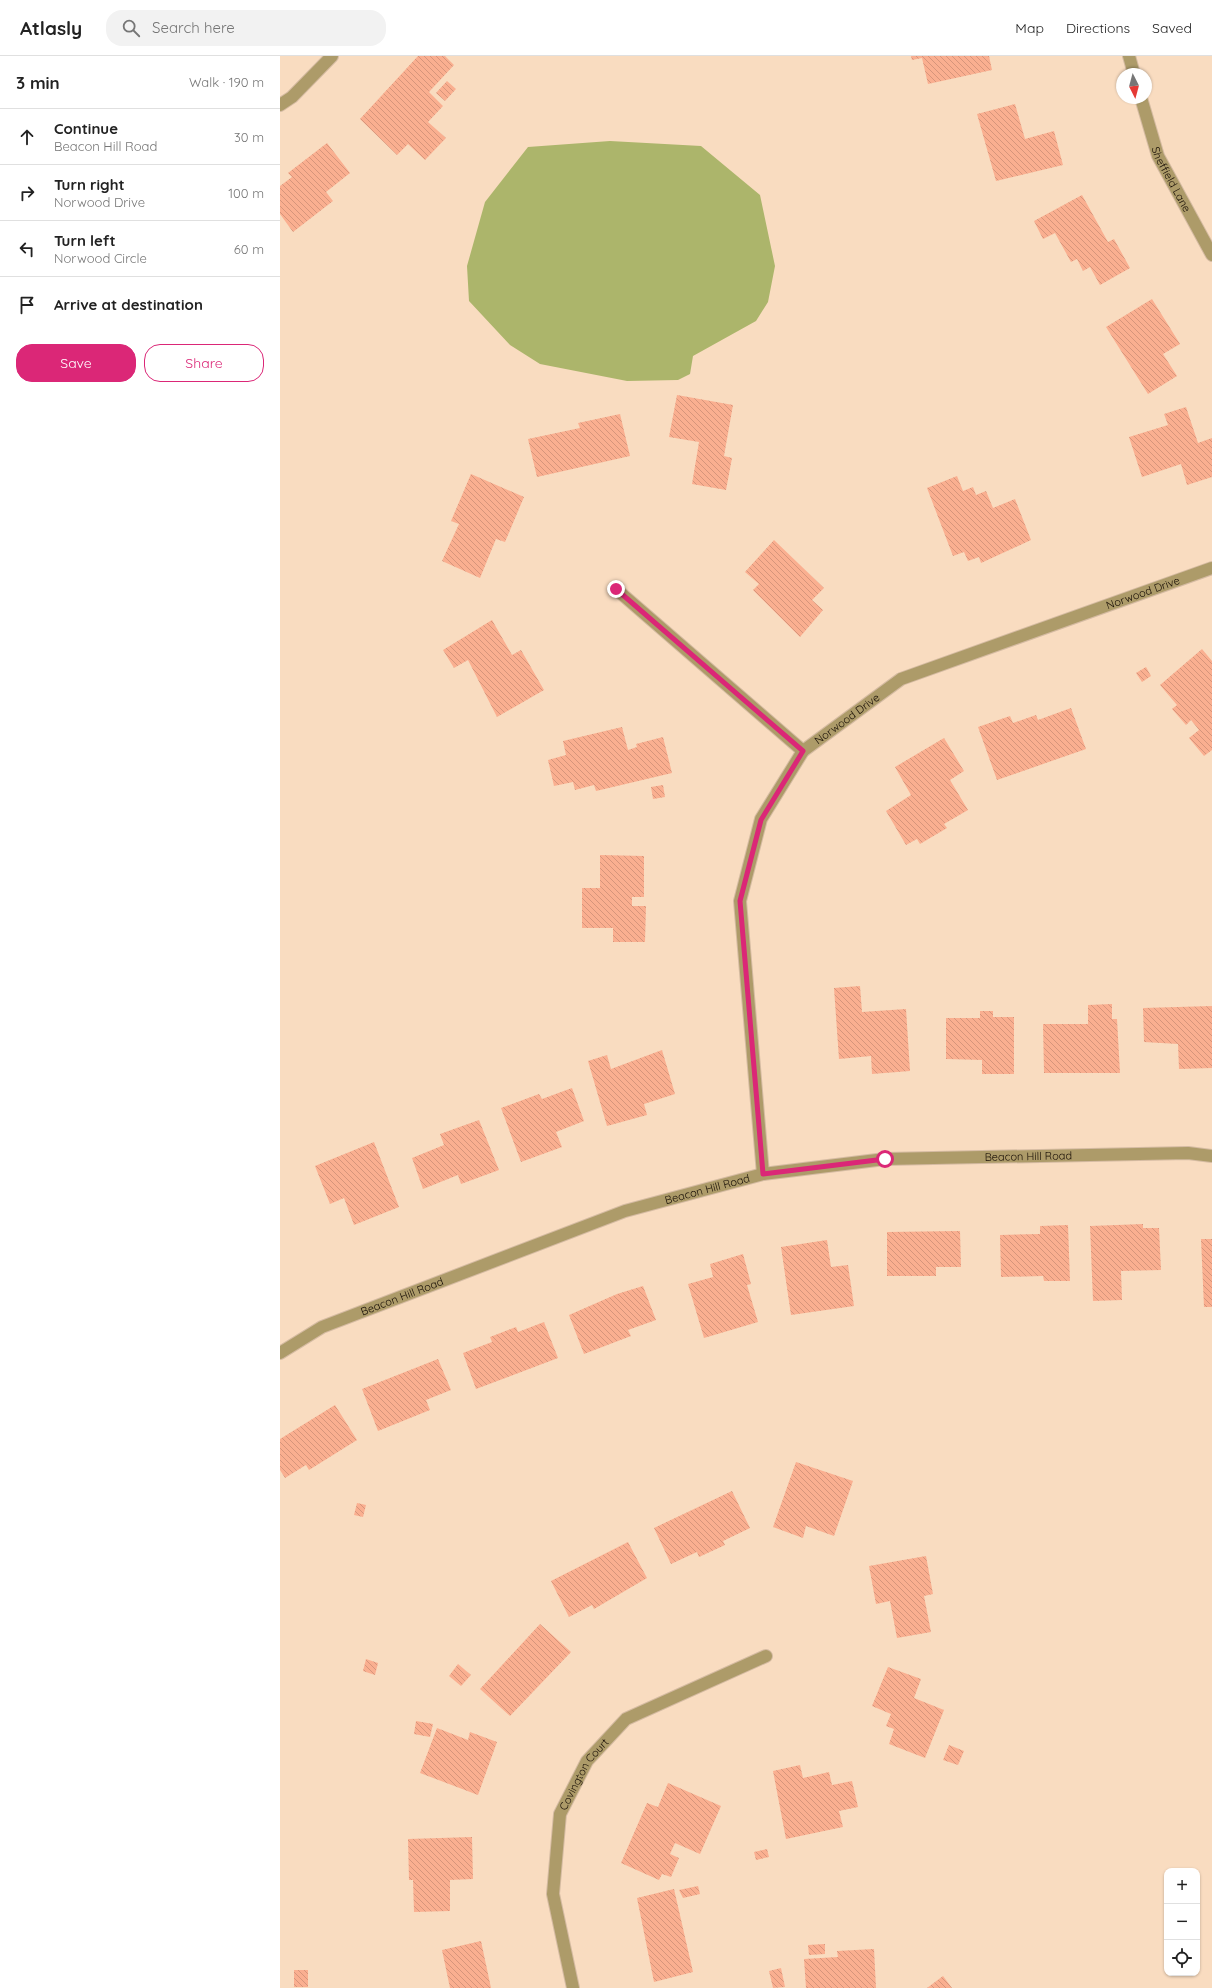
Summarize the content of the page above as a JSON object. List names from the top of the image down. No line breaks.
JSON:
{"streets":{"street":["Sheffield Lane","Norwood Drive","Beacon Hill Road","Covington Court"]},"crossings":[["Norwood Drive","Beacon Hill Road"]],"north":"bottom","page":{"header":"Atlasly","search":"Search here","nav":["Map","Directions","Saved"],"heading":["3 min","Walk · 190 m"],"list":[["Continue","Beacon Hill Road","30 m"],["Turn right","Norwood Drive","100 m"],["Turn left","Norwood Circle","60 m"],"Arrive at destination"],"buttons":["Save","Share"],"map_buttons":["+","−"]}}
